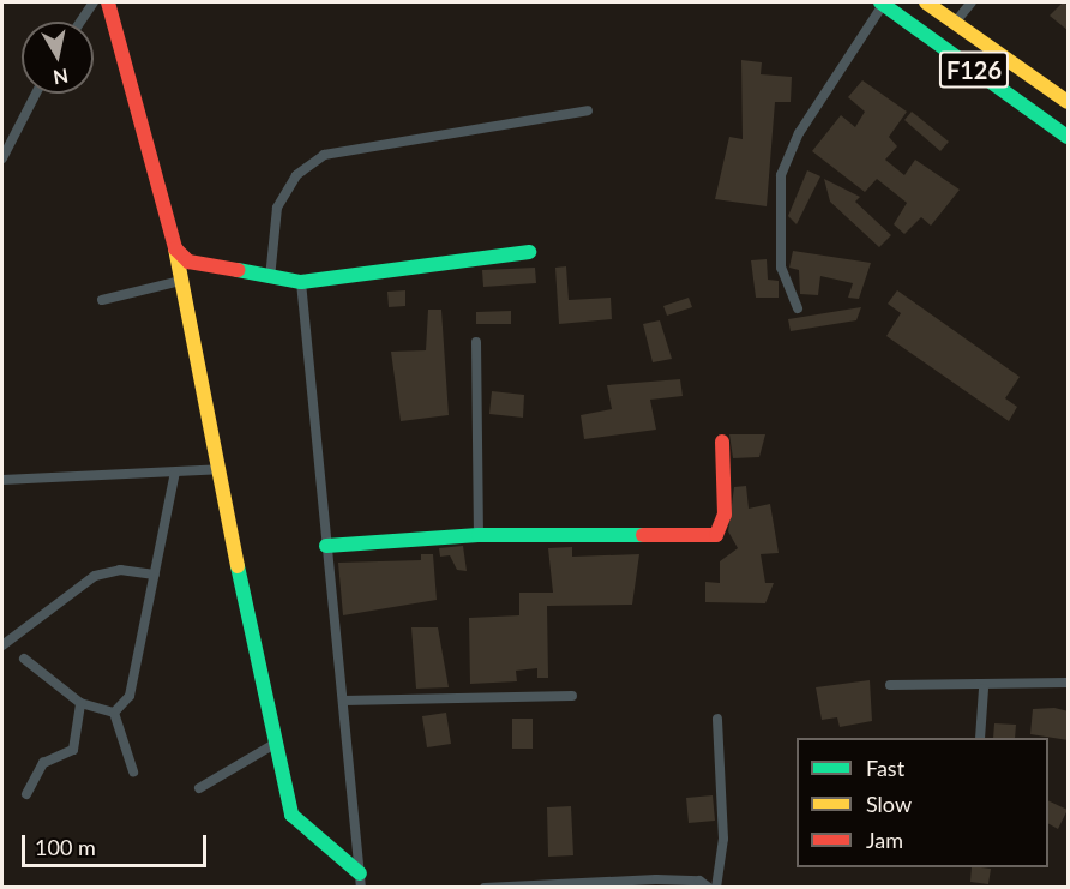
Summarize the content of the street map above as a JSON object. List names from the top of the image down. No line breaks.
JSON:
{"streets":{"street":["F126"]},"legend":["Fast","Slow","Jam"],"scale_bar":"100 m","north":"bottom"}
